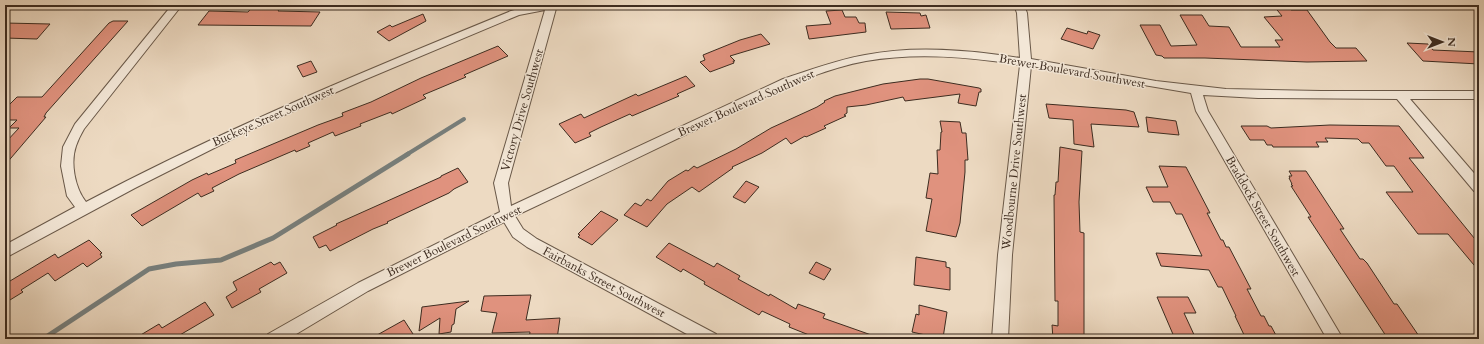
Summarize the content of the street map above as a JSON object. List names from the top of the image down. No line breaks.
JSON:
{"streets":{"street":["Brewer Boulevard Southwest","Victory Drive Southwest","Buckeye Street Southwest","Woodbourne Drive Southwest","Braddock Street Southwest","Fairbanks Street Southwest"]},"crossings":[["Brewer Boulevard Southwest","Victory Drive Southwest"],["Brewer Boulevard Southwest","Woodbourne Drive Southwest"],["Brewer Boulevard Southwest","Braddock Street Southwest"],["Brewer Boulevard Southwest","Fairbanks Street Southwest"],["Victory Drive Southwest","Buckeye Street Southwest"],["Victory Drive Southwest","Fairbanks Street Southwest"]],"north":"right"}
